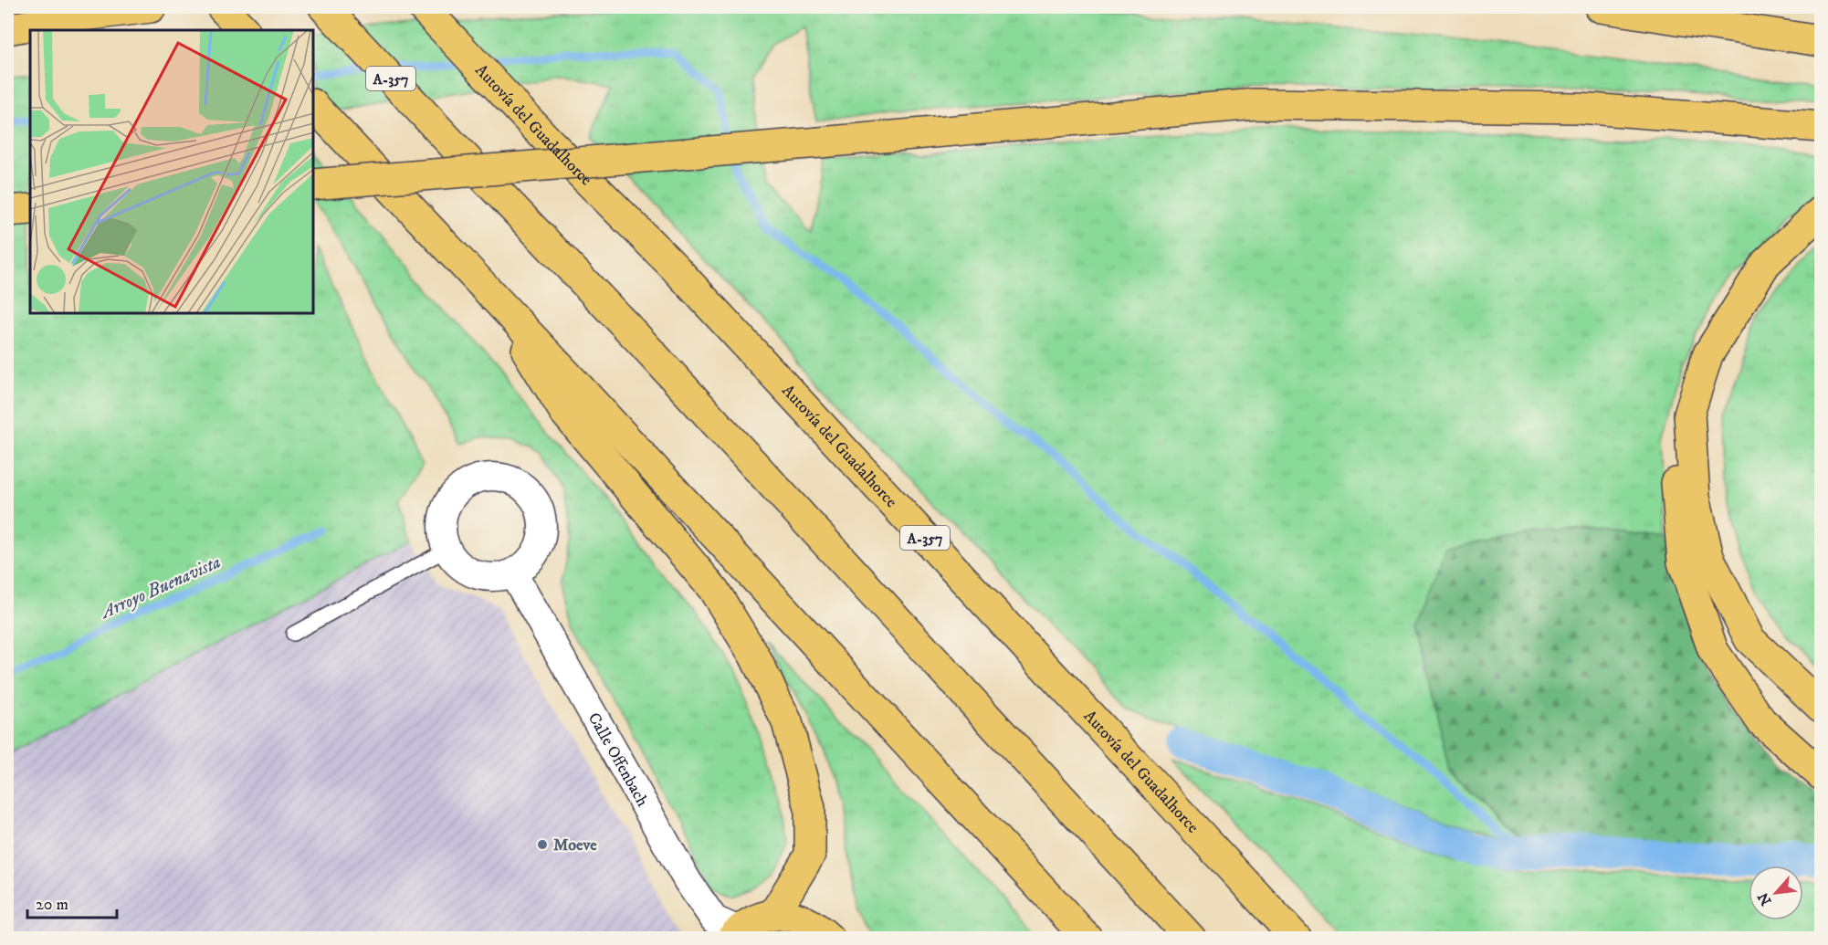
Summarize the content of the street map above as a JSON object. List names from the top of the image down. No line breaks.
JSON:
{"streets":{"main road":["A-357","Autovía del Guadalhorce"],"street":["Calle Offenbach"]},"water":["Arroyo Buenavista"],"places":["Moeve"],"scale_bar":"20 m","north":"bottom left"}
